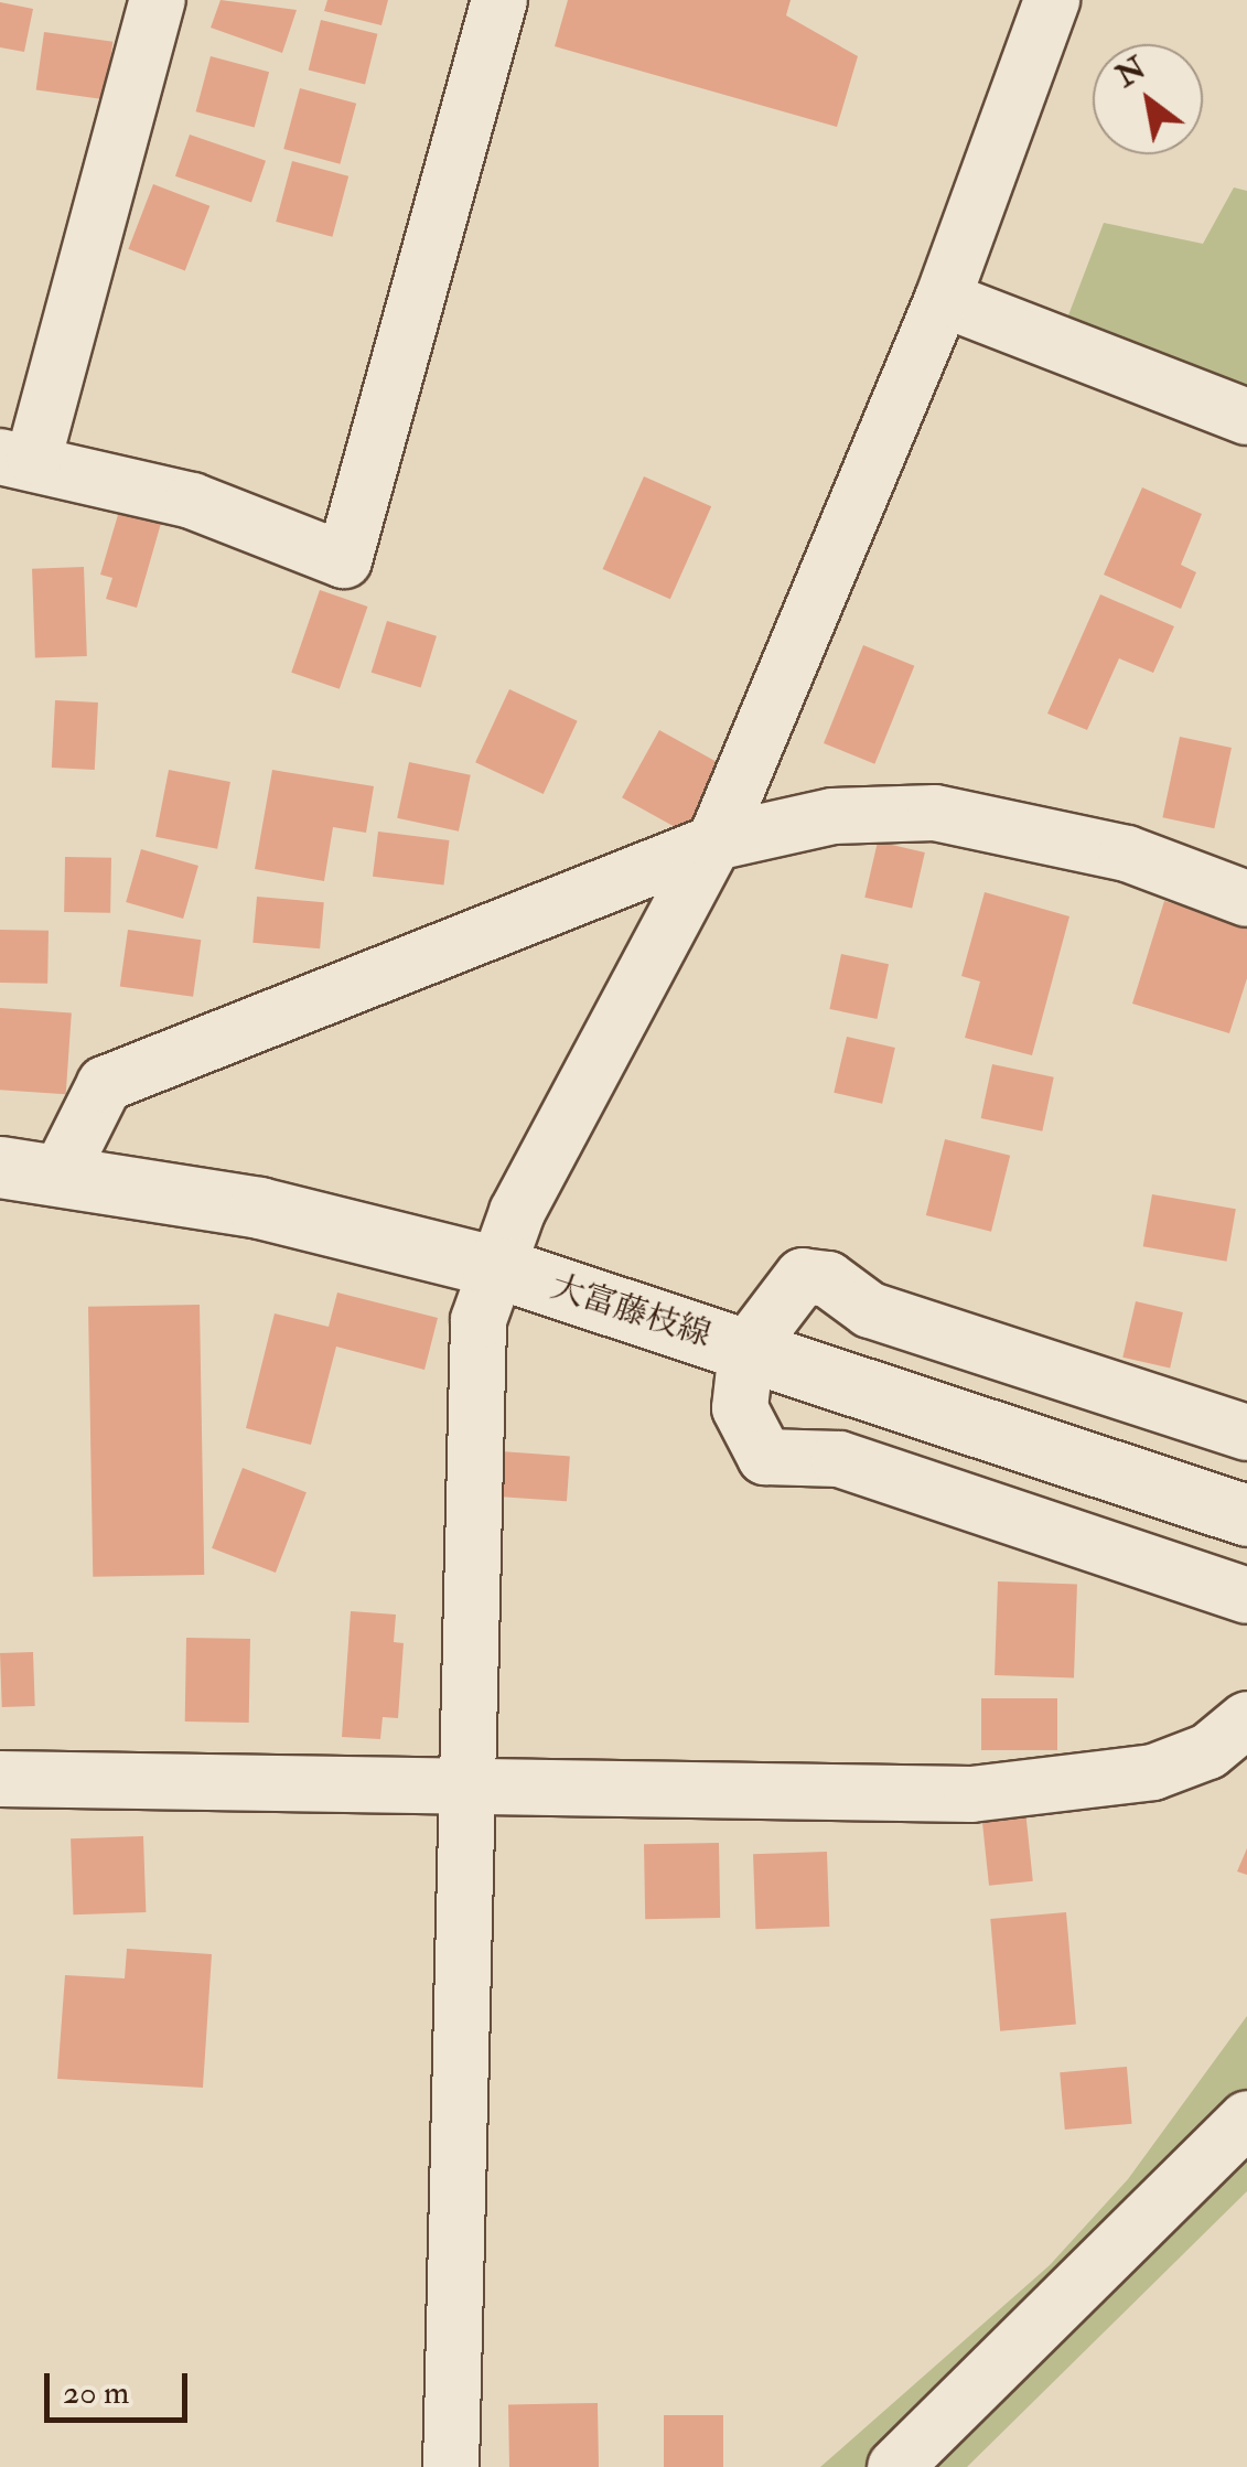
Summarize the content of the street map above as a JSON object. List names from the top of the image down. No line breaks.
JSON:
{"streets":{"main road":["大富藤枝線"]},"scale_bar":"20 m","north":"top left"}
